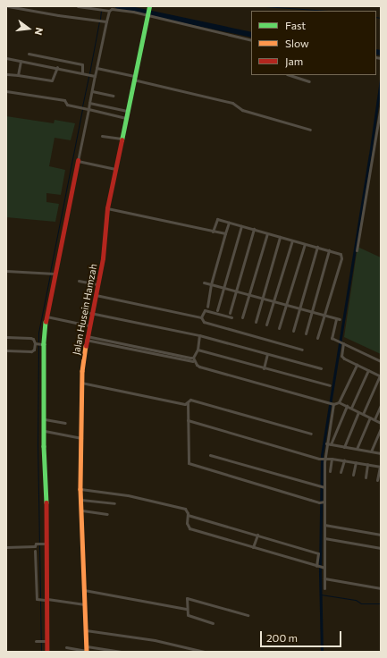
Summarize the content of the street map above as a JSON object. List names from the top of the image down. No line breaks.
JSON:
{"streets":{"street":["Jalan Husein Hamzah"]},"legend":["Fast","Slow","Jam"],"scale_bar":"200 m","north":"right"}
